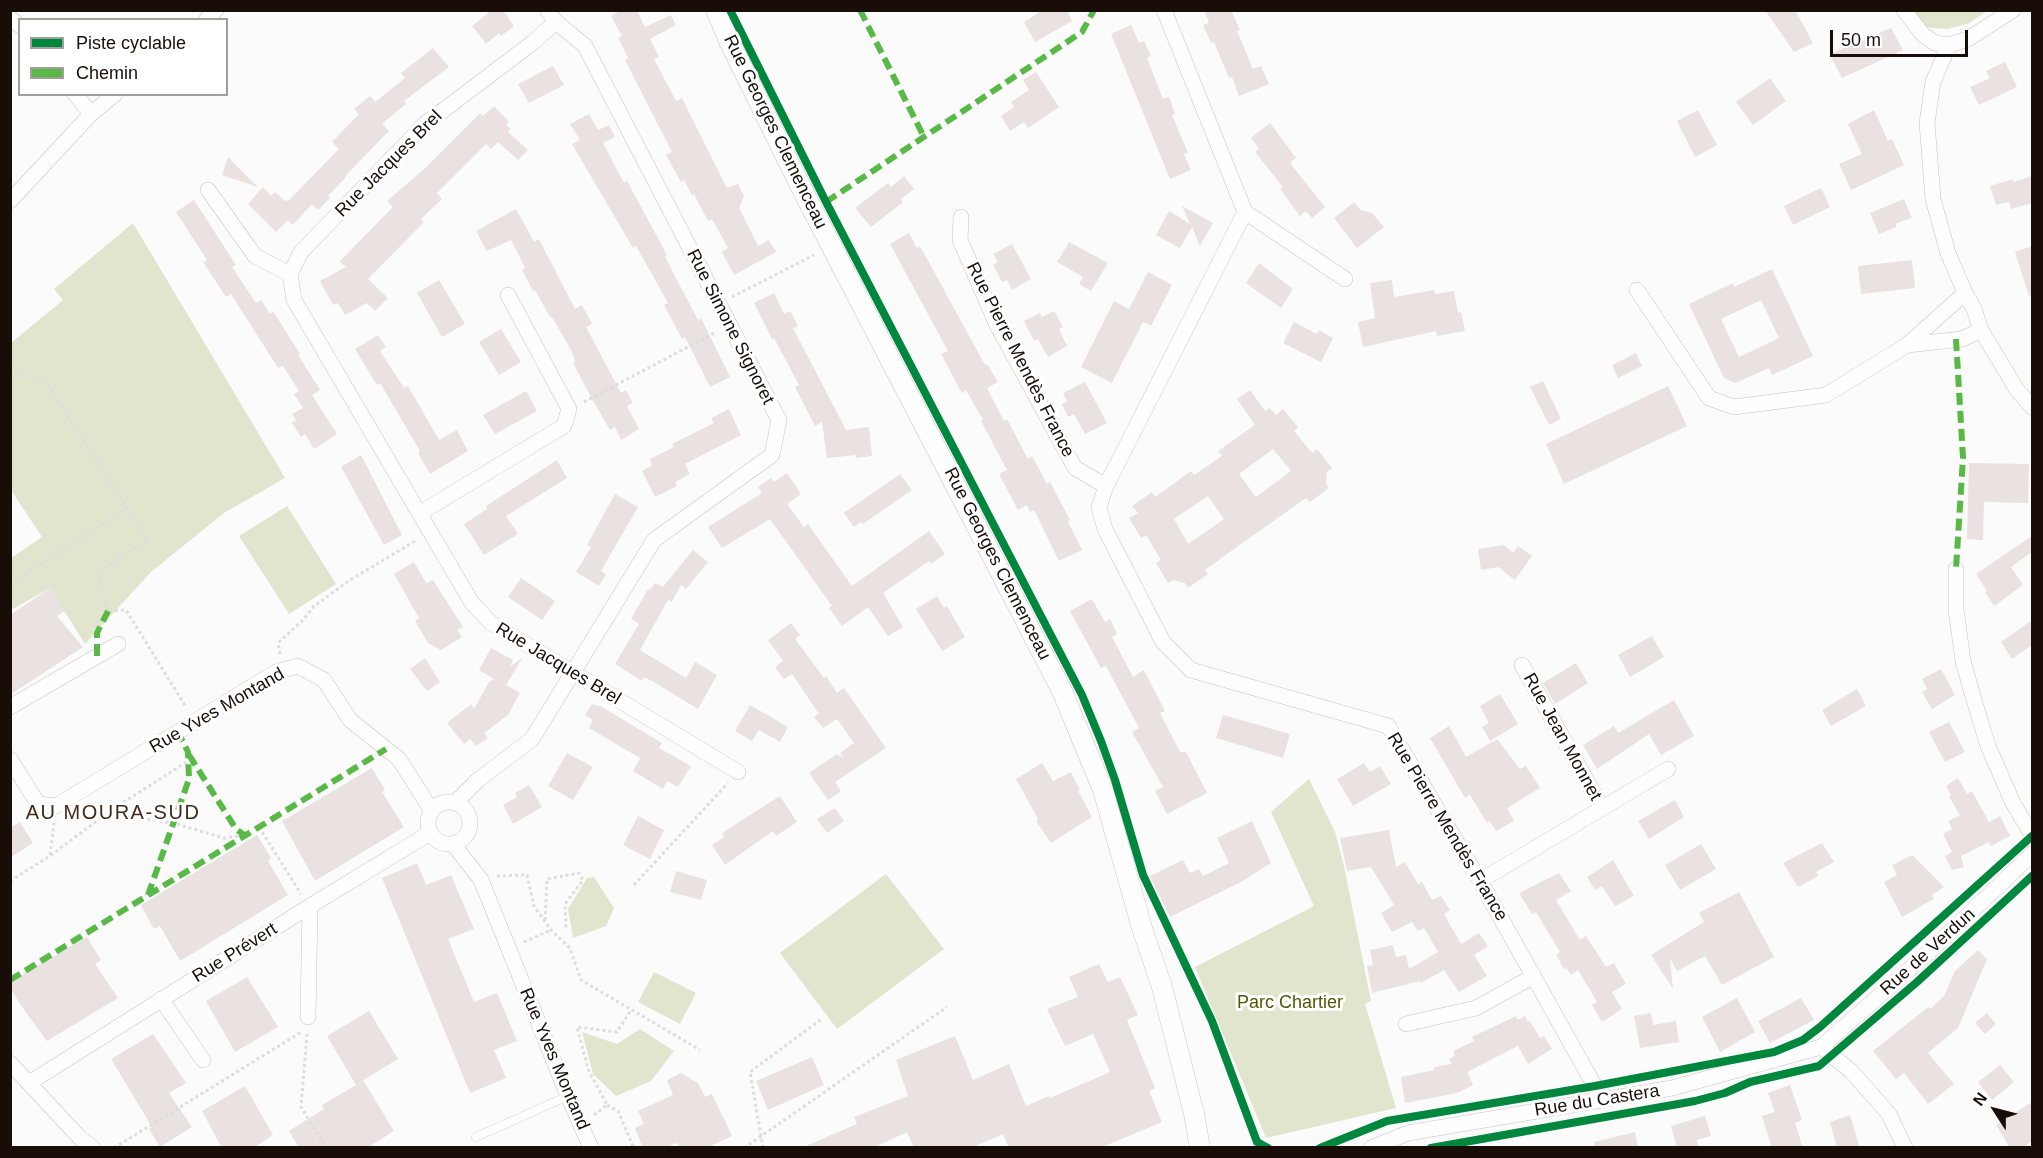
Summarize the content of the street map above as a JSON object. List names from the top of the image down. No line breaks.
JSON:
{"streets":{"street":["Rue Georges Clemenceau","Rue Jacques Brel","Rue Simone Signoret","Rue Pierre Mendès France","Rue Yves Montand","Rue Jean Monnet","Rue de Verdun","Rue Prévert","Rue du Castera"]},"crossings":[["Rue Jacques Brel","Rue Simone Signoret"],["Rue Simone Signoret","Rue Yves Montand"],["Rue Simone Signoret","Rue Prévert"],["Rue Pierre Mendès France","Rue Jean Monnet"],["Rue Pierre Mendès France","Rue du Castera"],["Rue Yves Montand","Rue Prévert"],["Rue de Verdun","Rue du Castera"]],"districts":["AU MOURA-SUD"],"parks":["Parc Chartier"],"legend":["Piste cyclable","Chemin"],"scale_bar":"50 m","north":"top left"}
